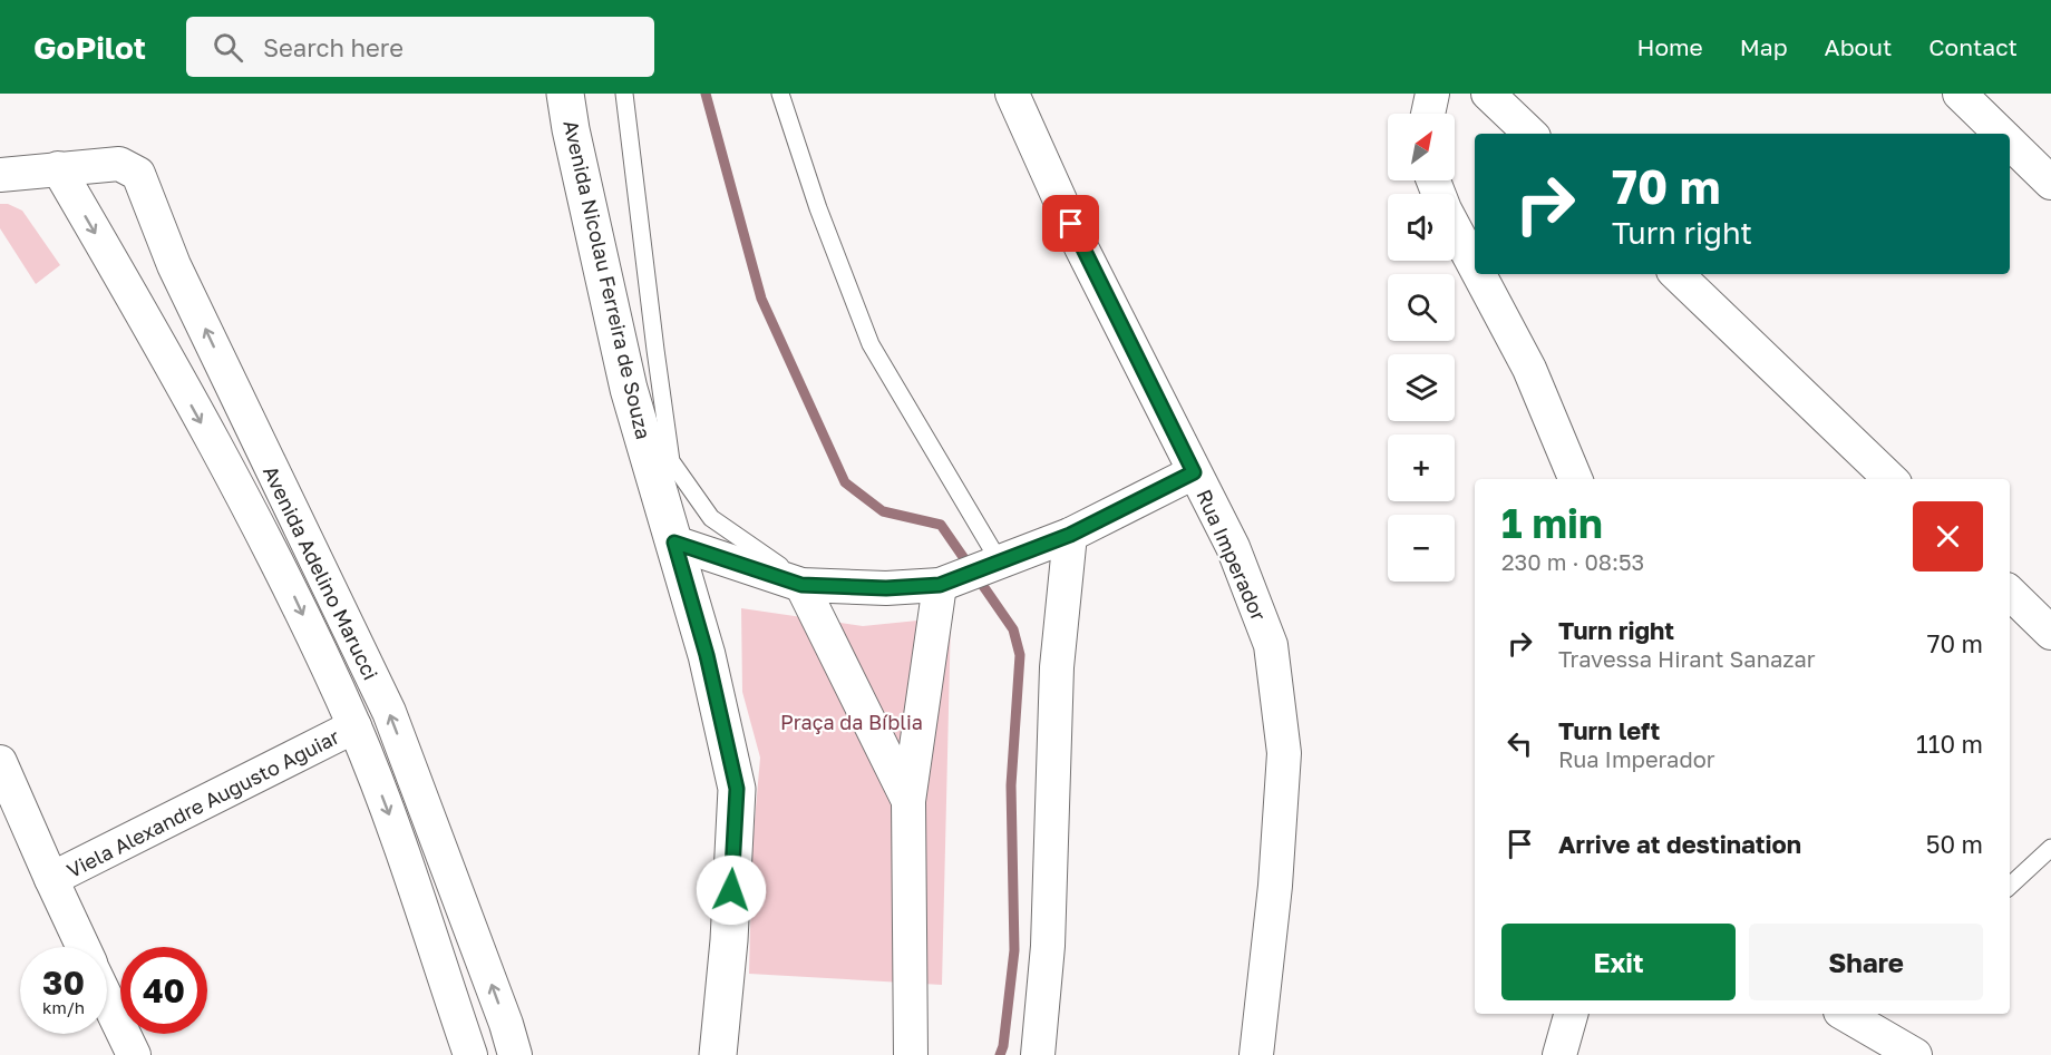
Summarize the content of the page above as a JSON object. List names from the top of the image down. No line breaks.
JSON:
{"streets":{"street":["Avenida Nicolau Ferreira de Souza","Rua Imperador","Avenida Adelino Marucci","Viela Alexandre Augusto Aguiar"]},"crossings":[["Avenida Adelino Marucci","Viela Alexandre Augusto Aguiar"]],"parks":["Praça da Bíblia"],"north":"top right","page":{"header":"GoPilot","search":"Search here","nav":["Home","Map","About","Contact"],"map_buttons":["+","−"],"turn":["70 m","Turn right"],"heading":["1 min","230 m · 08:53"],"list":[{"name":"Turn right","note":"Travessa Hirant Sanazar","value":"70 m"},{"name":"Turn left","note":"Rua Imperador","value":"110 m"},{"name":"Arrive at destination","value":"50 m"}],"buttons":["Exit","Share"],"speed":"30 km/h","limit":"40"}}
